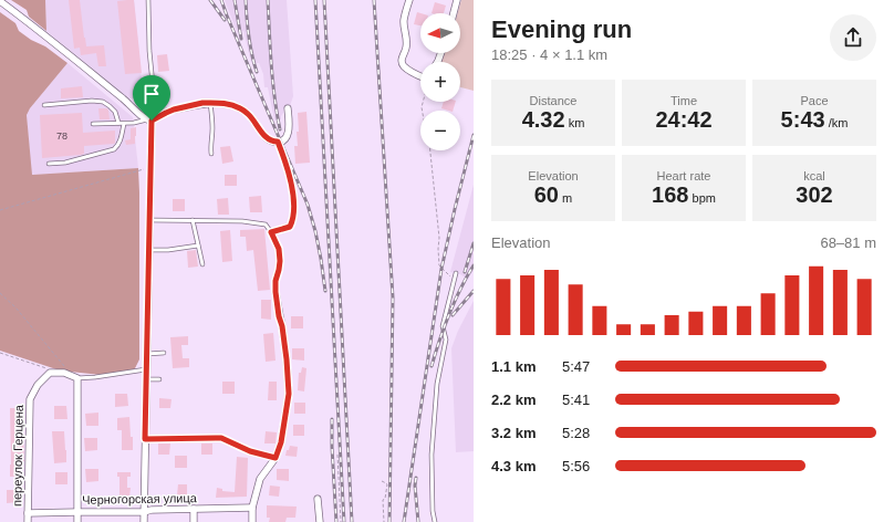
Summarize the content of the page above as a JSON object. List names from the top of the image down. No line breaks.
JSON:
{"streets":{"street":["переулок Герцена","Черногорская улица"]},"crossings":[["переулок Герцена","Черногорская улица"]],"house_numbers":["78"],"north":"left","page":{"heading":["Evening run","18:25 · 4 × 1.1 km"],"map_buttons":["+","−"],"stats":[["Distance","4.32 km"],["Time","24:42"],["Pace","5:43 /km"],["Elevation","60 m"],["Heart rate","168 bpm"],["kcal","302"]],"chart":["Elevation","68–81 m"],"list":[{"name":"1.1 km","note":"5:47"},{"name":"2.2 km","note":"5:41"},{"name":"3.2 km","note":"5:28"},{"name":"4.3 km","note":"5:56"}]}}
